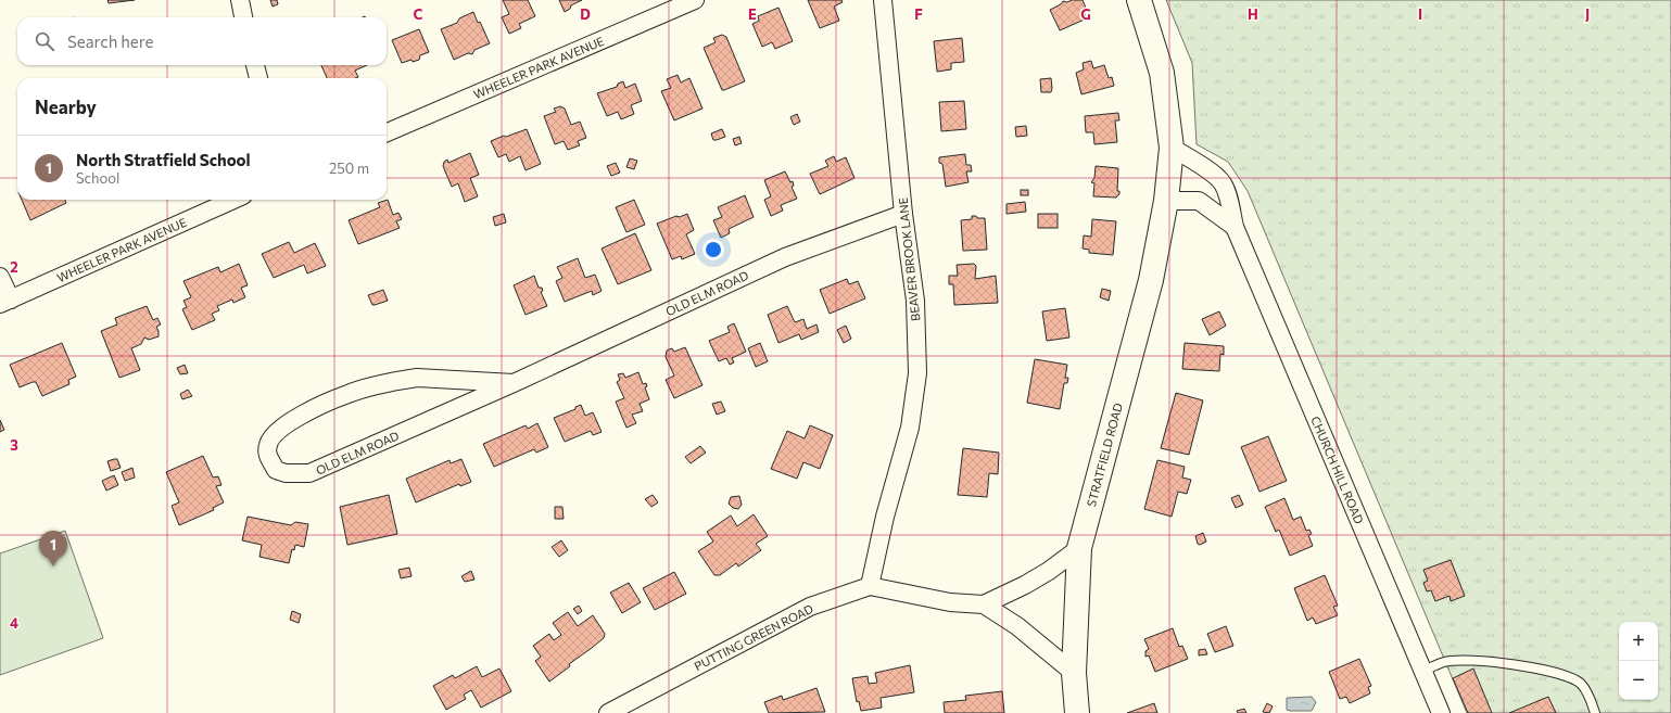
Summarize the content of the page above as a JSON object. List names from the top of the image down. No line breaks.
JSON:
{"streets":{"main road":["STRATFIELD ROAD"],"street":["WHEELER PARK AVENUE","BEAVER BROOK LANE","OLD ELM ROAD","CHURCH HILL ROAD","PUTTING GREEN ROAD"]},"crossings":[["BEAVER BROOK LANE","OLD ELM ROAD"],["BEAVER BROOK LANE","PUTTING GREEN ROAD"],["STRATFIELD ROAD","CHURCH HILL ROAD"]],"page":{"search":"Search here","heading":"Nearby","list":[{"mark":"1","name":"North Stratfield School","note":"School","value":"250 m"}],"pins":"1","map_buttons":["+","−"]},"grid":{"columns":["C","D","E","F","G","H","I","J"],"rows":["2","3","4"]}}
